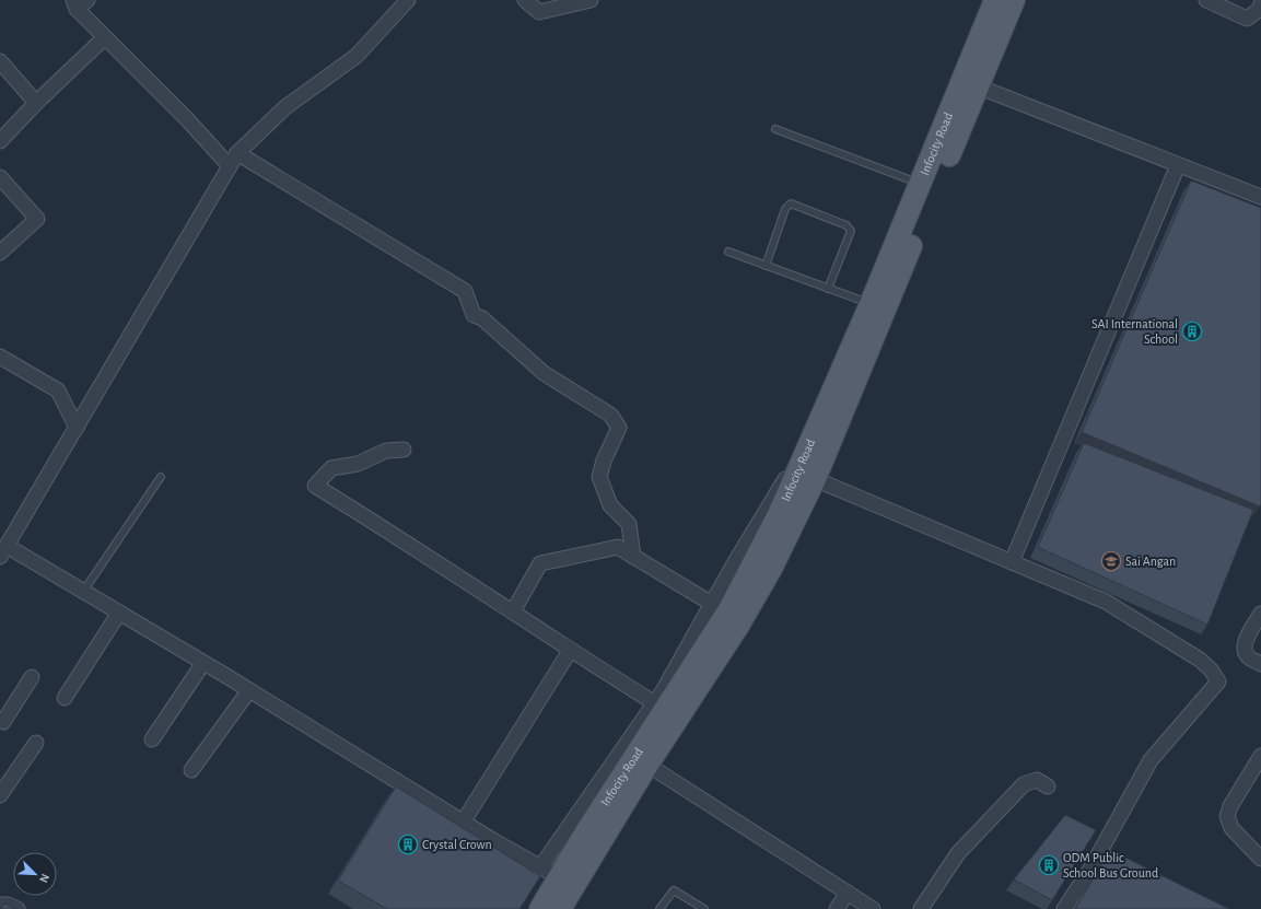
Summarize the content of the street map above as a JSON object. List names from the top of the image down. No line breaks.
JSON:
{"streets":{"main road":["Infocity Road"]},"places":{"building":["SAI International School","Crystal Crown","ODM Public School Bus Ground"],"school or university":["Sai Angan"]},"north":"bottom right"}
